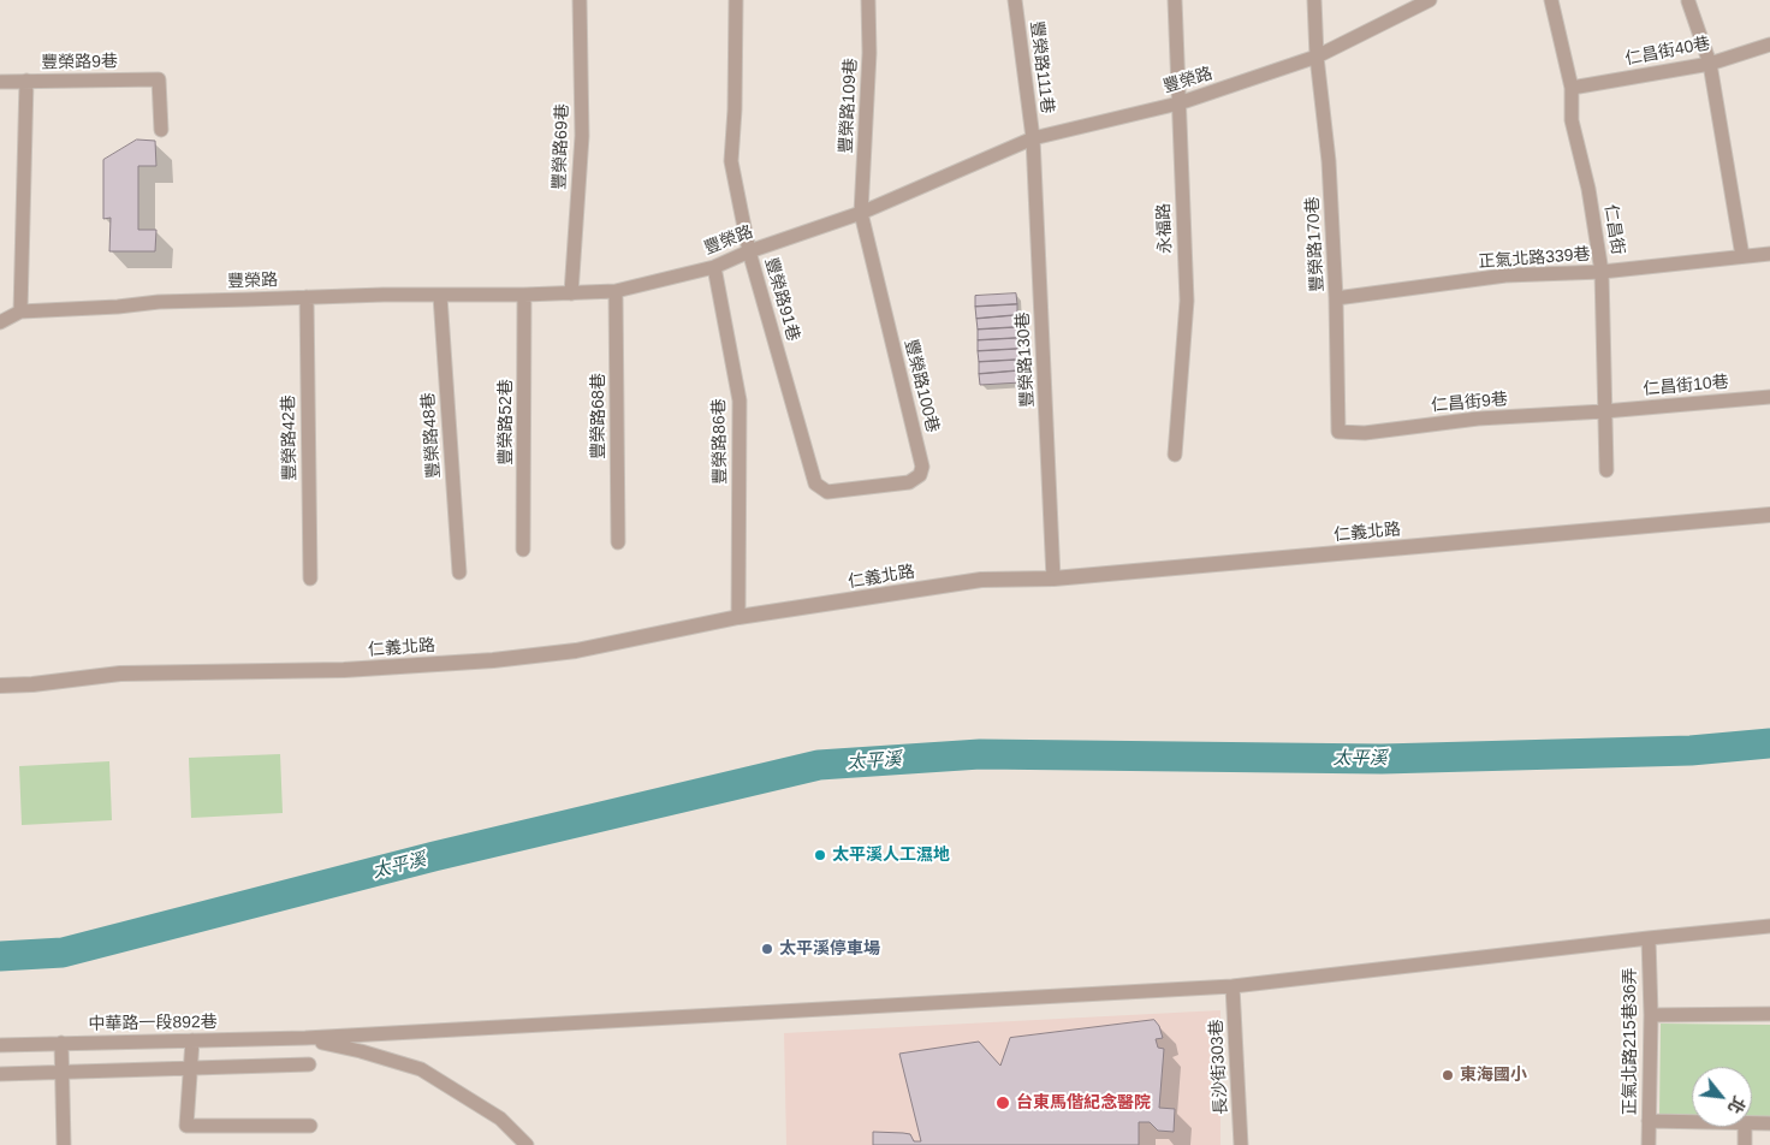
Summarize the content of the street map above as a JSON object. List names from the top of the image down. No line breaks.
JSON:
{"streets":{"street":["仁昌街40巷","豐榮路9巷","豐榮路111巷","豐榮路","豐榮路109巷","豐榮路69巷","永福路","仁昌街","豐榮路170巷","正氣北路339巷","豐榮路91巷","豐榮路130巷","豐榮路100巷","仁昌街10巷","仁昌街9巷","豐榮路68巷","豐榮路52巷","豐榮路48巷","豐榮路42巷","豐榮路86巷","仁義北路","中華路一段892巷","正氣北路215巷36弄","長沙街303巷"]},"crossings":[["仁昌街40巷","仁昌街"],["豐榮路111巷","豐榮路"],["豐榮路111巷","豐榮路130巷"],["豐榮路","豐榮路109巷"],["豐榮路","豐榮路69巷"],["豐榮路","永福路"],["豐榮路","豐榮路170巷"],["豐榮路","豐榮路91巷"],["豐榮路","豐榮路130巷"],["豐榮路","豐榮路100巷"],["豐榮路","豐榮路68巷"],["豐榮路","豐榮路52巷"],["豐榮路","豐榮路48巷"],["豐榮路","豐榮路42巷"],["豐榮路","豐榮路86巷"],["豐榮路109巷","豐榮路100巷"],["仁昌街","正氣北路339巷"],["仁昌街","仁昌街10巷"],["仁昌街","仁昌街9巷"],["豐榮路170巷","正氣北路339巷"],["豐榮路170巷","仁昌街9巷"],["豐榮路91巷","豐榮路100巷"],["豐榮路130巷","仁義北路"],["仁昌街10巷","仁昌街9巷"],["豐榮路86巷","仁義北路"]],"water":["太平溪"],"places":["太平溪人工濕地","太平溪停車場","東海國小","台東馬偕紀念醫院"],"north":"bottom right"}
